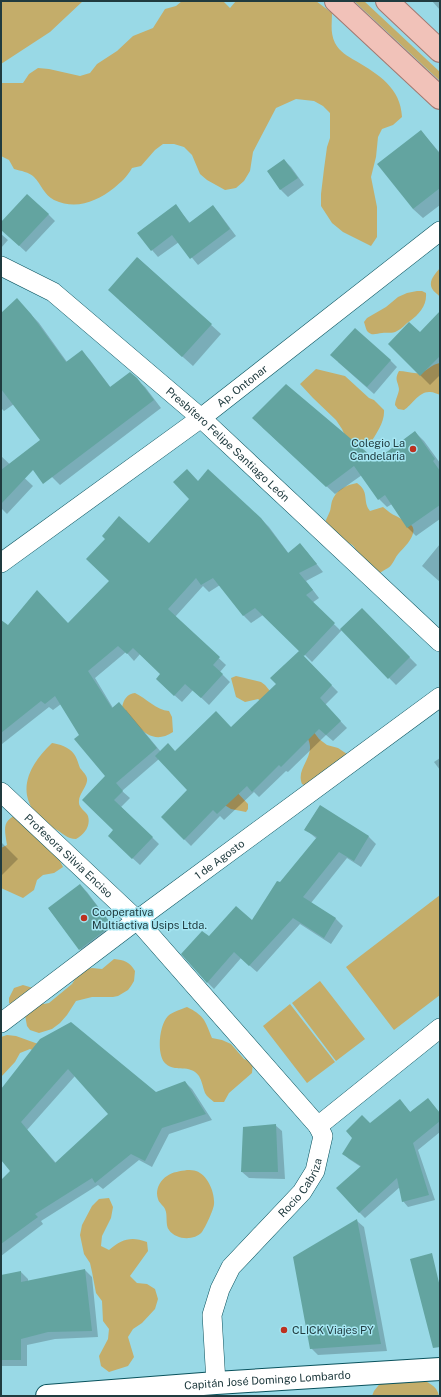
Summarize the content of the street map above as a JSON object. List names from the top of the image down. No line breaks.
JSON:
{"streets":{"street":["Ap. Ontonar","Presbítero Felipe Santiago León","Profesora Silvia Enciso","1 de Agosto","Rocio Cabriza","Capitán José Domingo Lombardo"]},"crossings":[["Ap. Ontonar","Presbítero Felipe Santiago León"],["Profesora Silvia Enciso","1 de Agosto"],["Profesora Silvia Enciso","Rocio Cabriza"],["Rocio Cabriza","Capitán José Domingo Lombardo"]],"places":["Colegio La Candelaria","Cooperativa Multiactiva Usips Ltda.","CLICK Viajes PY"]}
